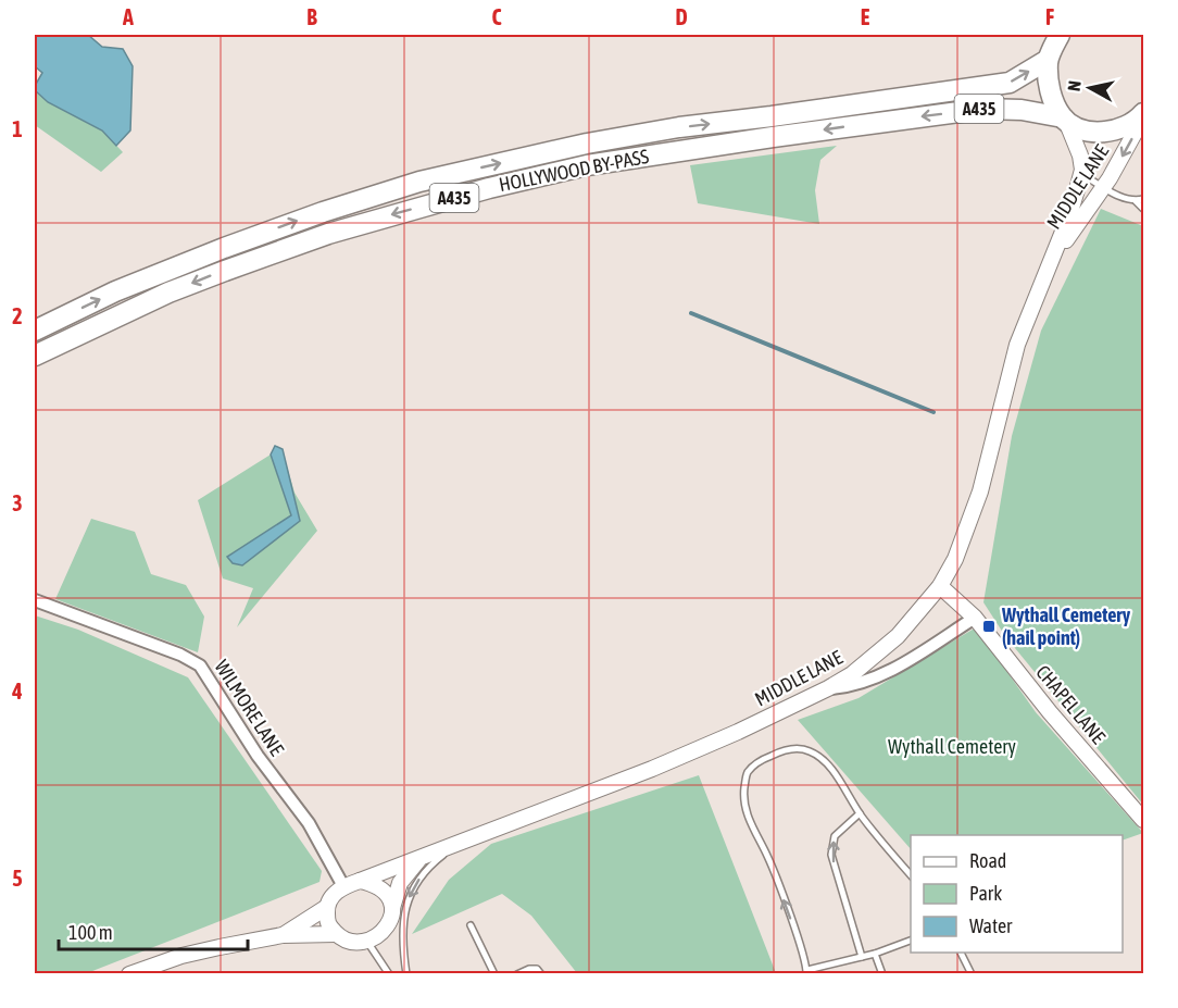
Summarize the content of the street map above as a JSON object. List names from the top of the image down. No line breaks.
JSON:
{"streets":{"highway":["A435","HOLLYWOOD BY-PASS"],"street":["MIDDLE LANE","CHAPEL LANE","WILMORE LANE"]},"crossings":[["HOLLYWOOD BY-PASS","MIDDLE LANE"],["MIDDLE LANE","CHAPEL LANE"],["MIDDLE LANE","WILMORE LANE"]],"parks":["Wythall Cemetery"],"places":{"transit":["Wythall Cemetery (hail point)"]},"legend":["Road","Park","Water"],"scale_bar":"100 m","north":"left","grid":{"columns":["A","B","C","D","E","F"],"rows":["1","2","3","4","5"]}}
